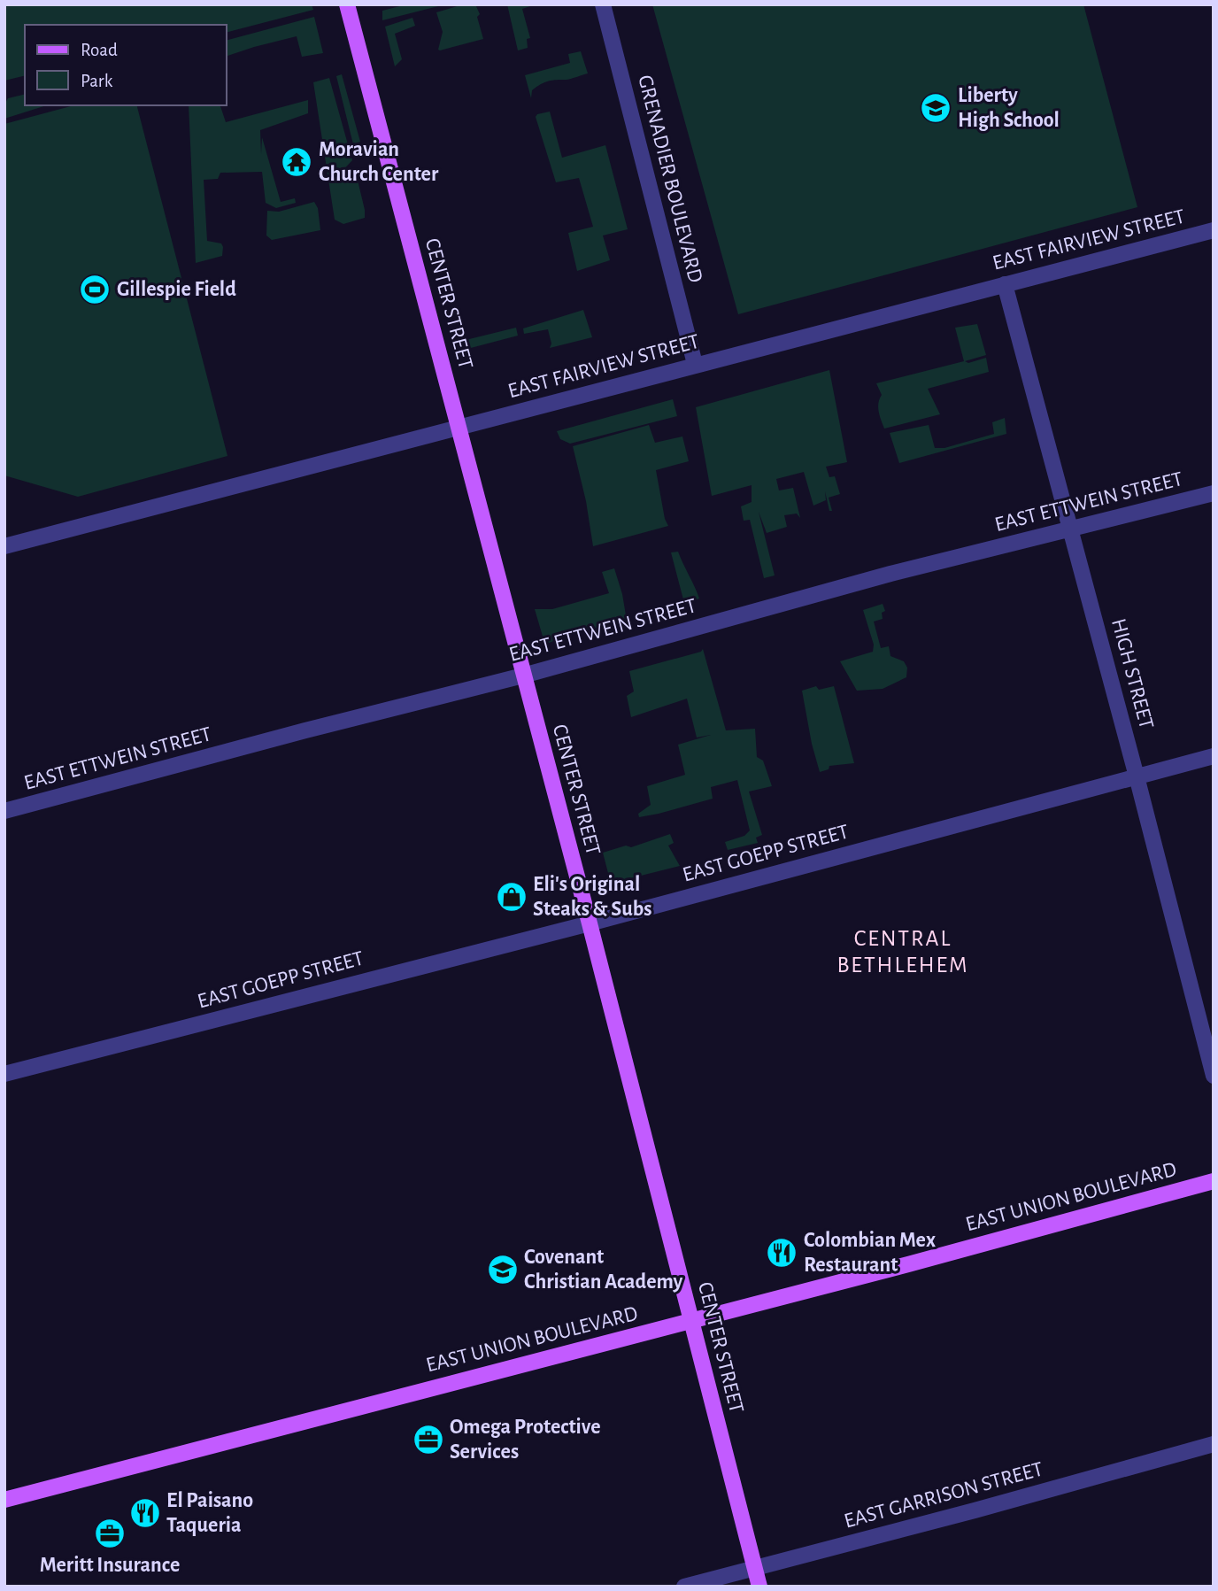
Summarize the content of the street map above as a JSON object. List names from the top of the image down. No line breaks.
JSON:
{"streets":{"main road":["CENTER STREET","EAST UNION BOULEVARD"],"street":["GRENADIER BOULEVARD","EAST FAIRVIEW STREET","EAST ETTWEIN STREET","HIGH STREET","EAST GOEPP STREET","EAST GARRISON STREET"]},"crossings":[["GRENADIER BOULEVARD","EAST FAIRVIEW STREET"],["EAST FAIRVIEW STREET","CENTER STREET"],["EAST FAIRVIEW STREET","HIGH STREET"],["CENTER STREET","EAST ETTWEIN STREET"],["CENTER STREET","EAST GOEPP STREET"],["CENTER STREET","EAST UNION BOULEVARD"],["CENTER STREET","EAST GARRISON STREET"],["EAST ETTWEIN STREET","HIGH STREET"],["HIGH STREET","EAST GOEPP STREET"]],"districts":["CENTRAL BETHLEHEM"],"places":{"school or university":["Liberty High School","Covenant Christian Academy"],"temple":["Moravian Church Center"],"sports":["Gillespie Field"],"shop":["Eli's Original Steaks & Subs"],"restaurant":["Colombian Mex Restaurant","El Paisano Taqueria"],"office":["Omega Protective Services","Meritt Insurance"]},"legend":["Road","Park"]}
